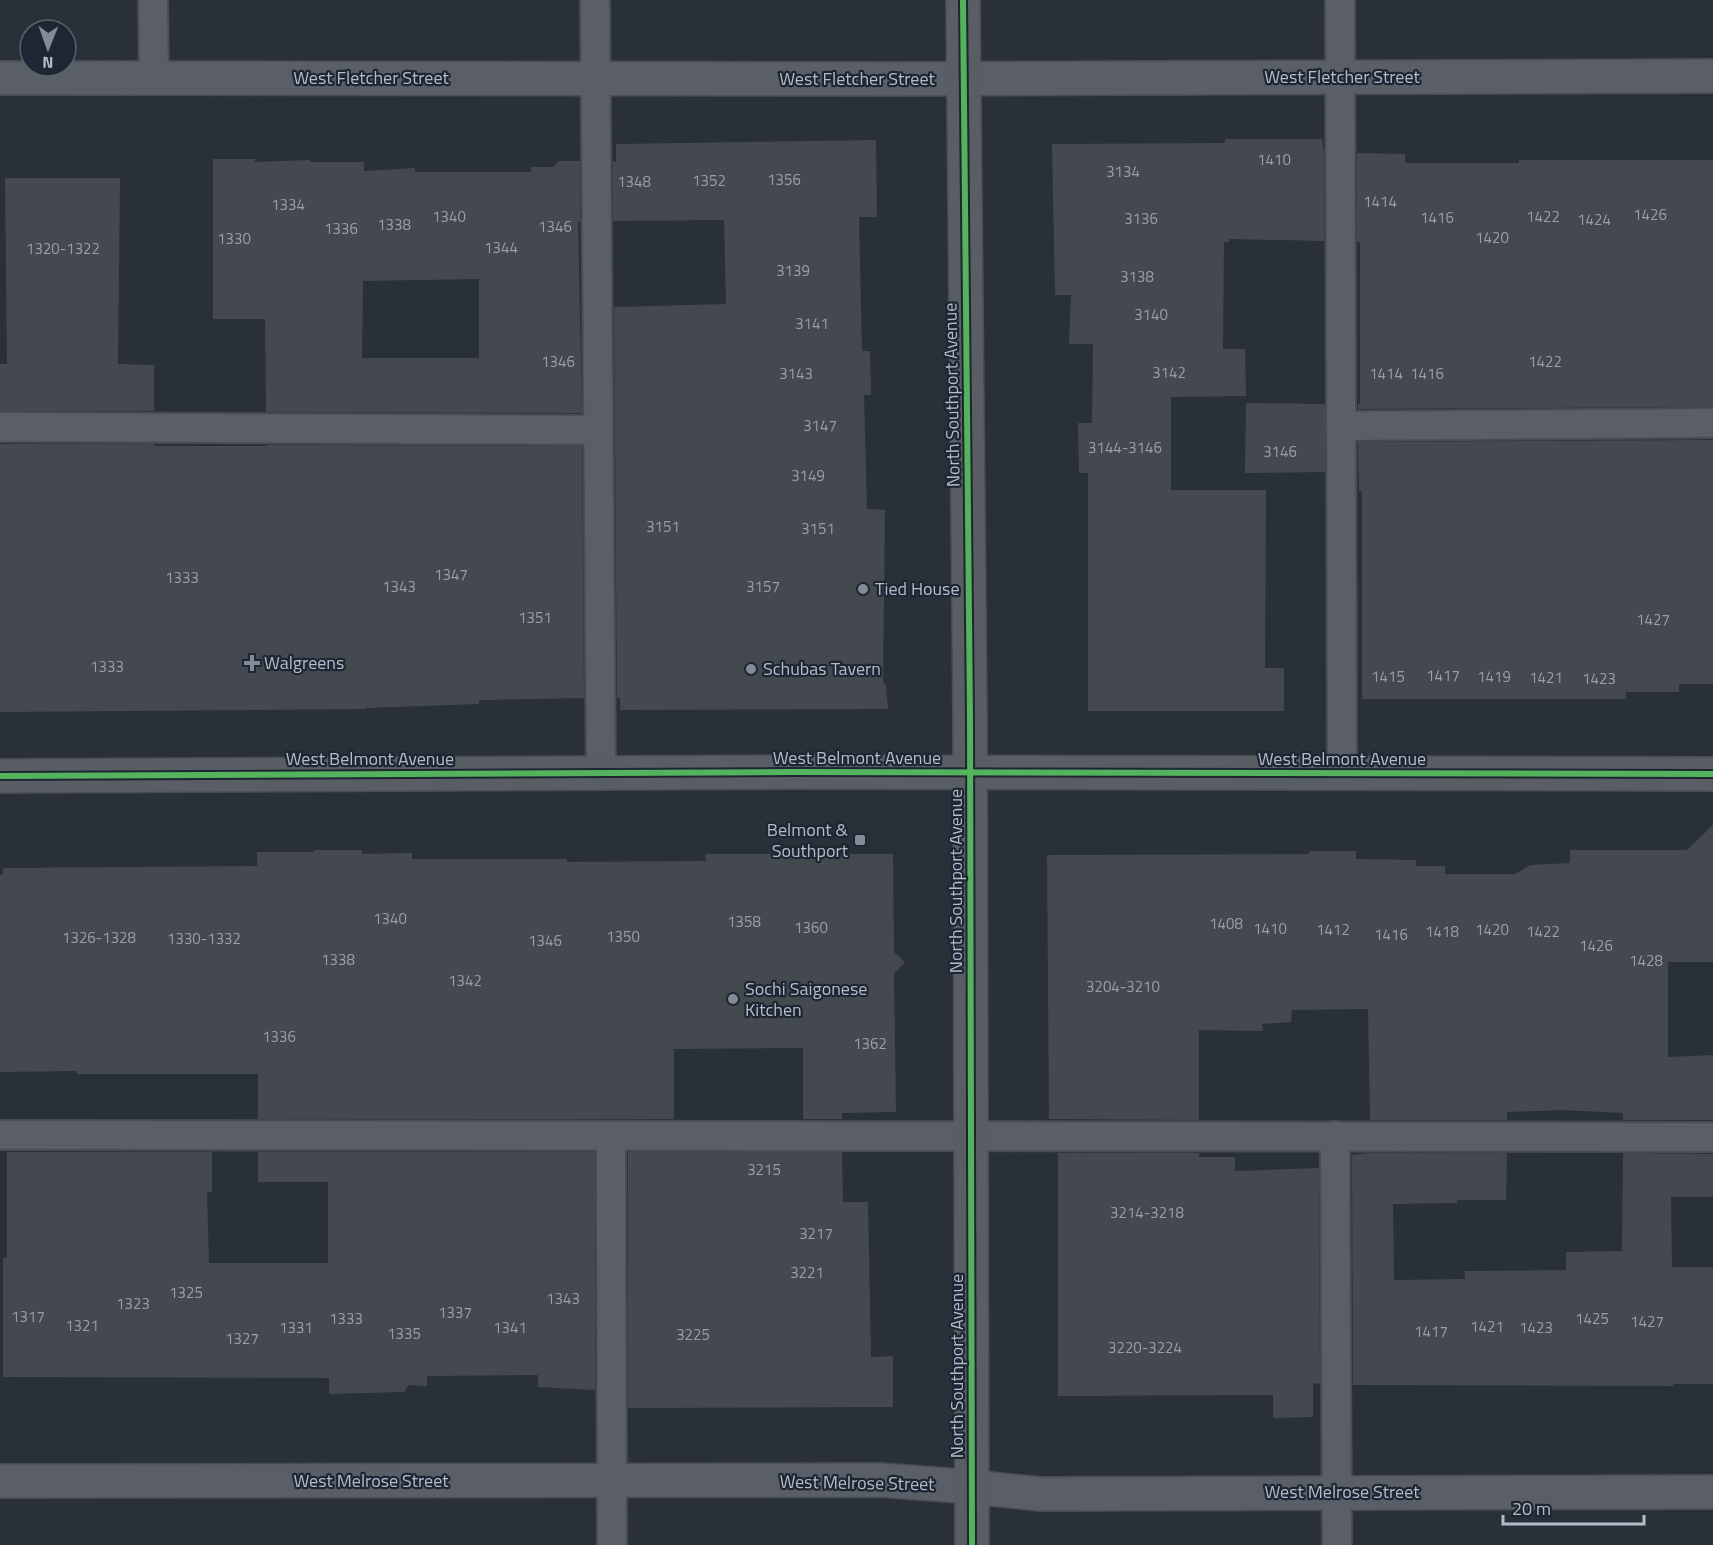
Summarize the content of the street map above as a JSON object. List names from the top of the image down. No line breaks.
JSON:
{"streets":{"main road":["North Southport Avenue","West Belmont Avenue"],"street":["West Fletcher Street","West Melrose Street"]},"crossings":[["West Fletcher Street","North Southport Avenue"],["North Southport Avenue","West Belmont Avenue"],["North Southport Avenue","West Melrose Street"]],"places":{"other":["Tied House","Schubas Tavern","Sochi Saigonese Kitchen"],"health":["Walgreens"],"transit":["Belmont & Southport"]},"house_numbers":["1410","3134","1356","1352","1348","1414","1334","1426","1340","1422","1416","3136","1424","1338","1346","1336","1420","1330","1344","1320-1322","3139","3138","3140","3141","1346","1422","3142","3143","1414","1416","3147","3144-3146","3146","3149","3151","3151","1347","1333","1343","3157","1351","1427","1333","1417","1415","1419","1421","1423","1340","1358","1408","1360","1410","1412","1420","1418","1422","1416","1350","1326-1328","1330-1332","1346","1426","1338","1428","1342","3204-3210","1336","1362","3215","3214-3218","3217","3221","1325","1343","1323","1337","1317","1333","1425","1427","1321","1421","1331","1341","1423","1417","1335","3225","1327","3220-3224"],"scale_bar":"20 m","north":"bottom"}
